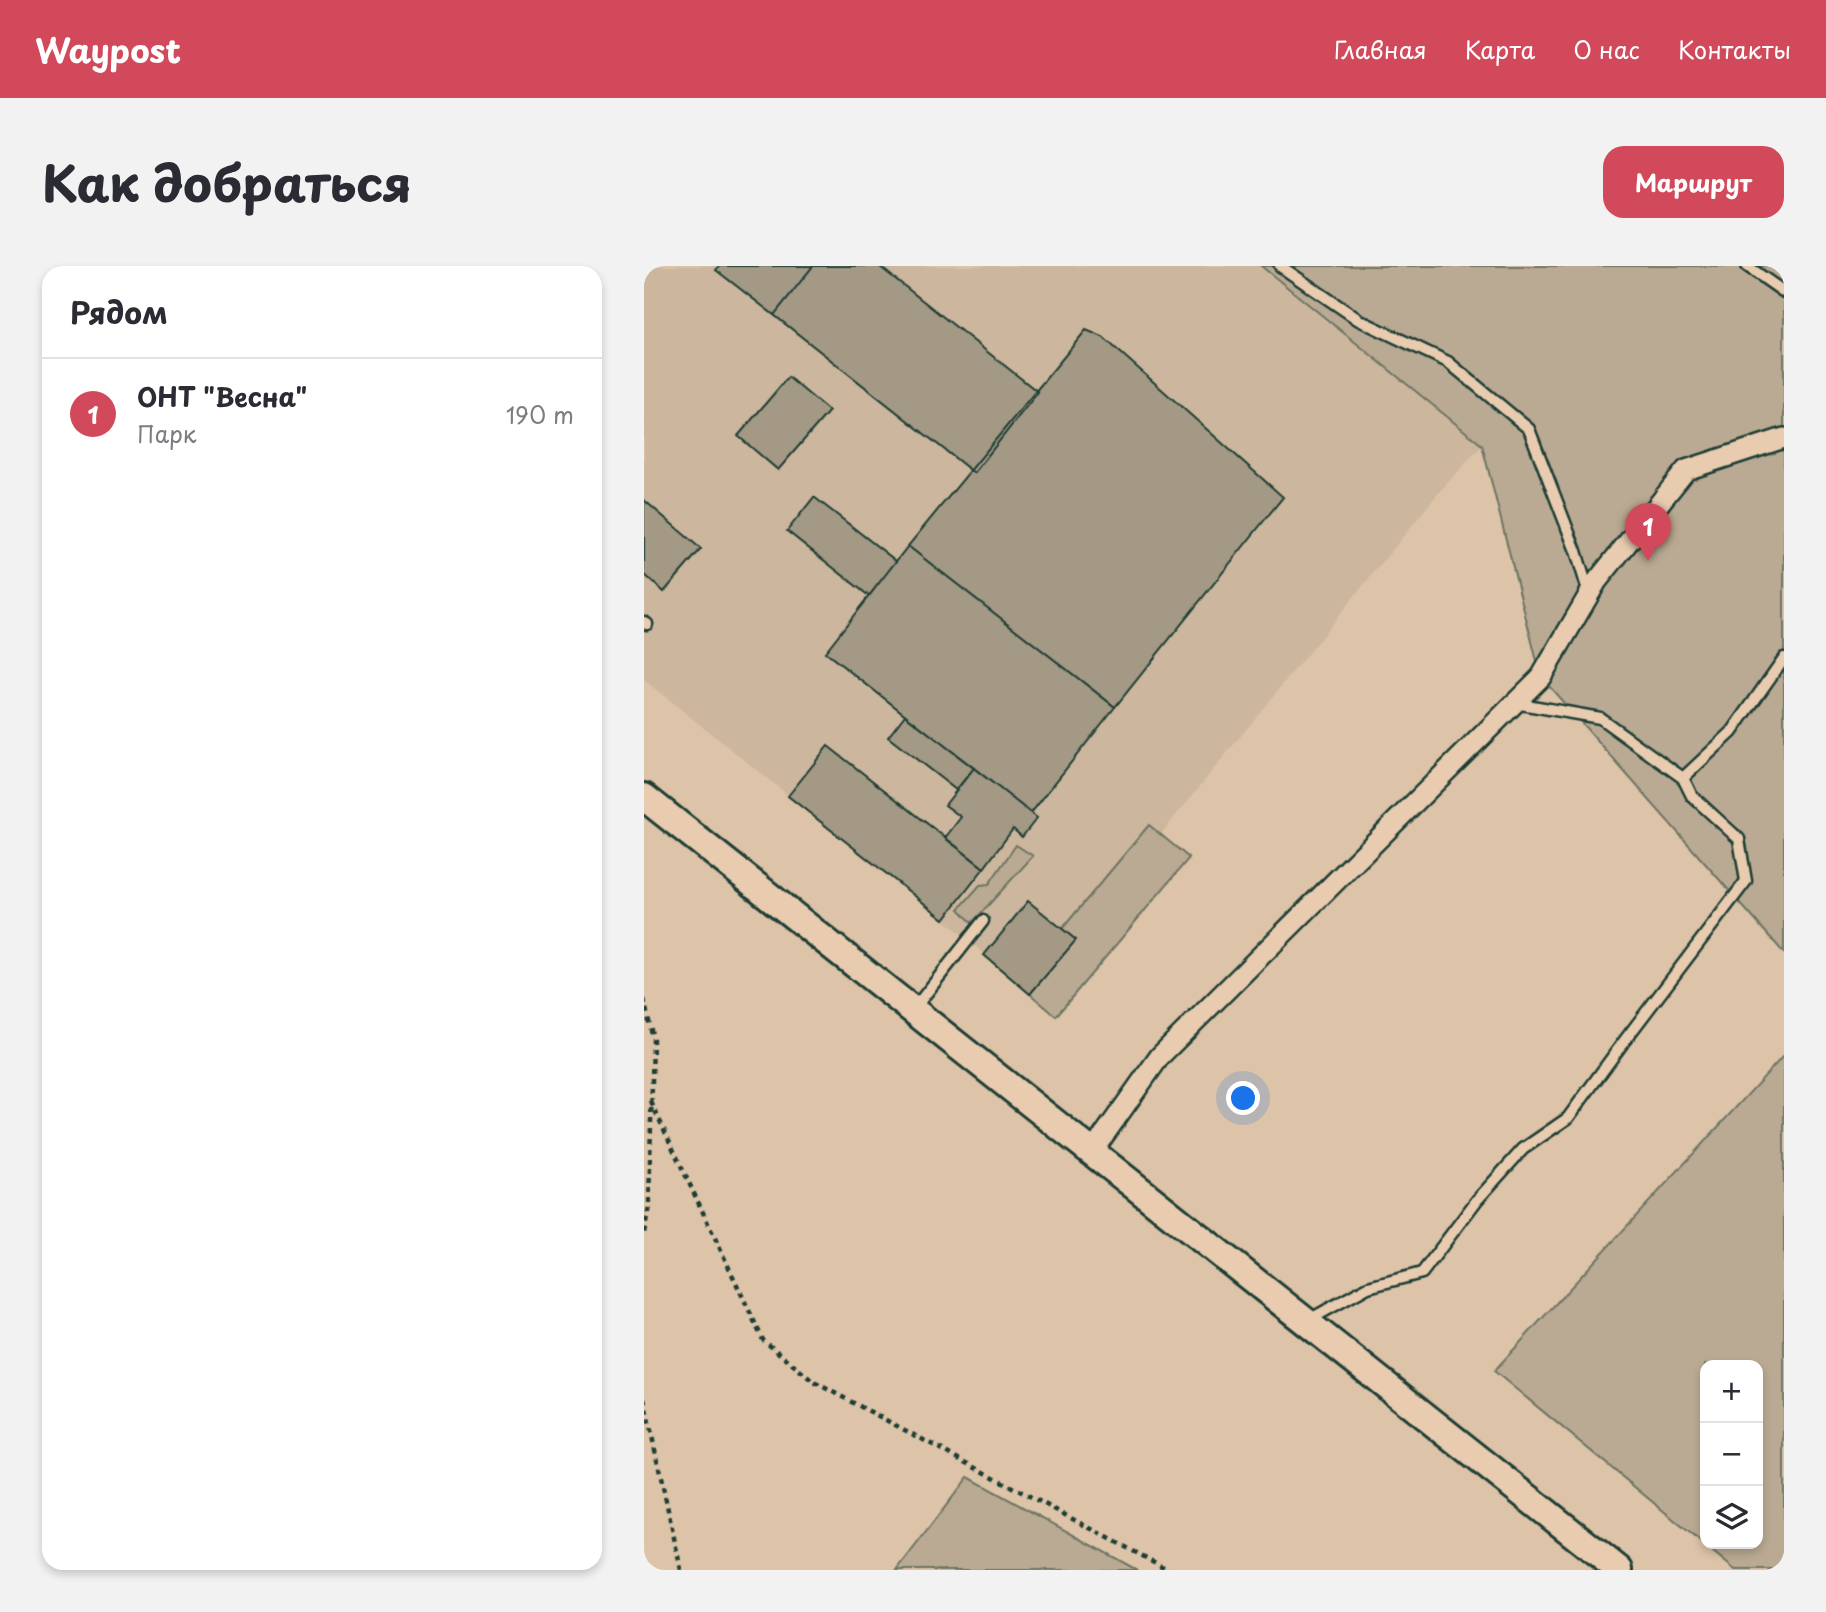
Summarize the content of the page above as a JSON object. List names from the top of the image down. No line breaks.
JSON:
{"page":{"header":"Waypost","nav":["Главная","Карта","О нас","Контакты"],"title":"Как добраться","buttons":"Маршрут","heading":"Рядом","list":[{"mark":"1","name":"ОНТ \"Весна\"","note":"Парк","value":"190 m"}],"pins":"1","map_buttons":["+","−"]}}
